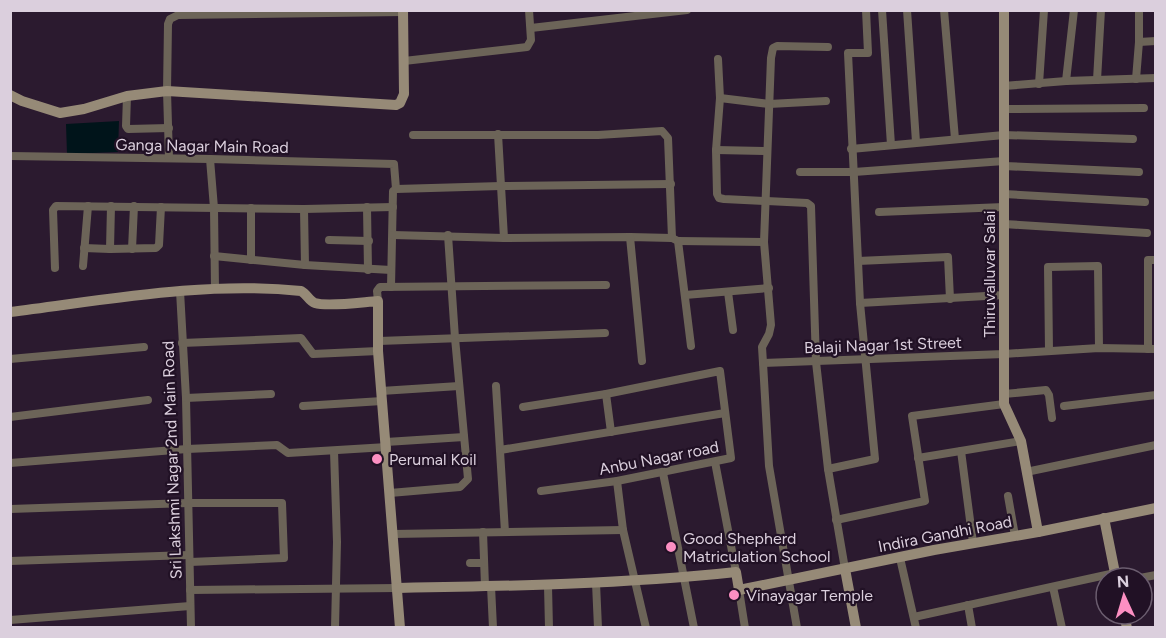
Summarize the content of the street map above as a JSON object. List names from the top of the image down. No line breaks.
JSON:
{"streets":{"street":["Ganga Nagar Main Road","Thiruvalluvar Salai","Balaji Nagar 1st Street","Anbu Nagar road","Sri Lakshmi Nagar 2nd Main Road","Indira Gandhi Road"]},"crossings":[["Thiruvalluvar Salai","Balaji Nagar 1st Street"],["Thiruvalluvar Salai","Indira Gandhi Road"]],"places":["Perumal Koil","Good Shepherd Matriculation School","Vinayagar Temple"],"north":"top"}
